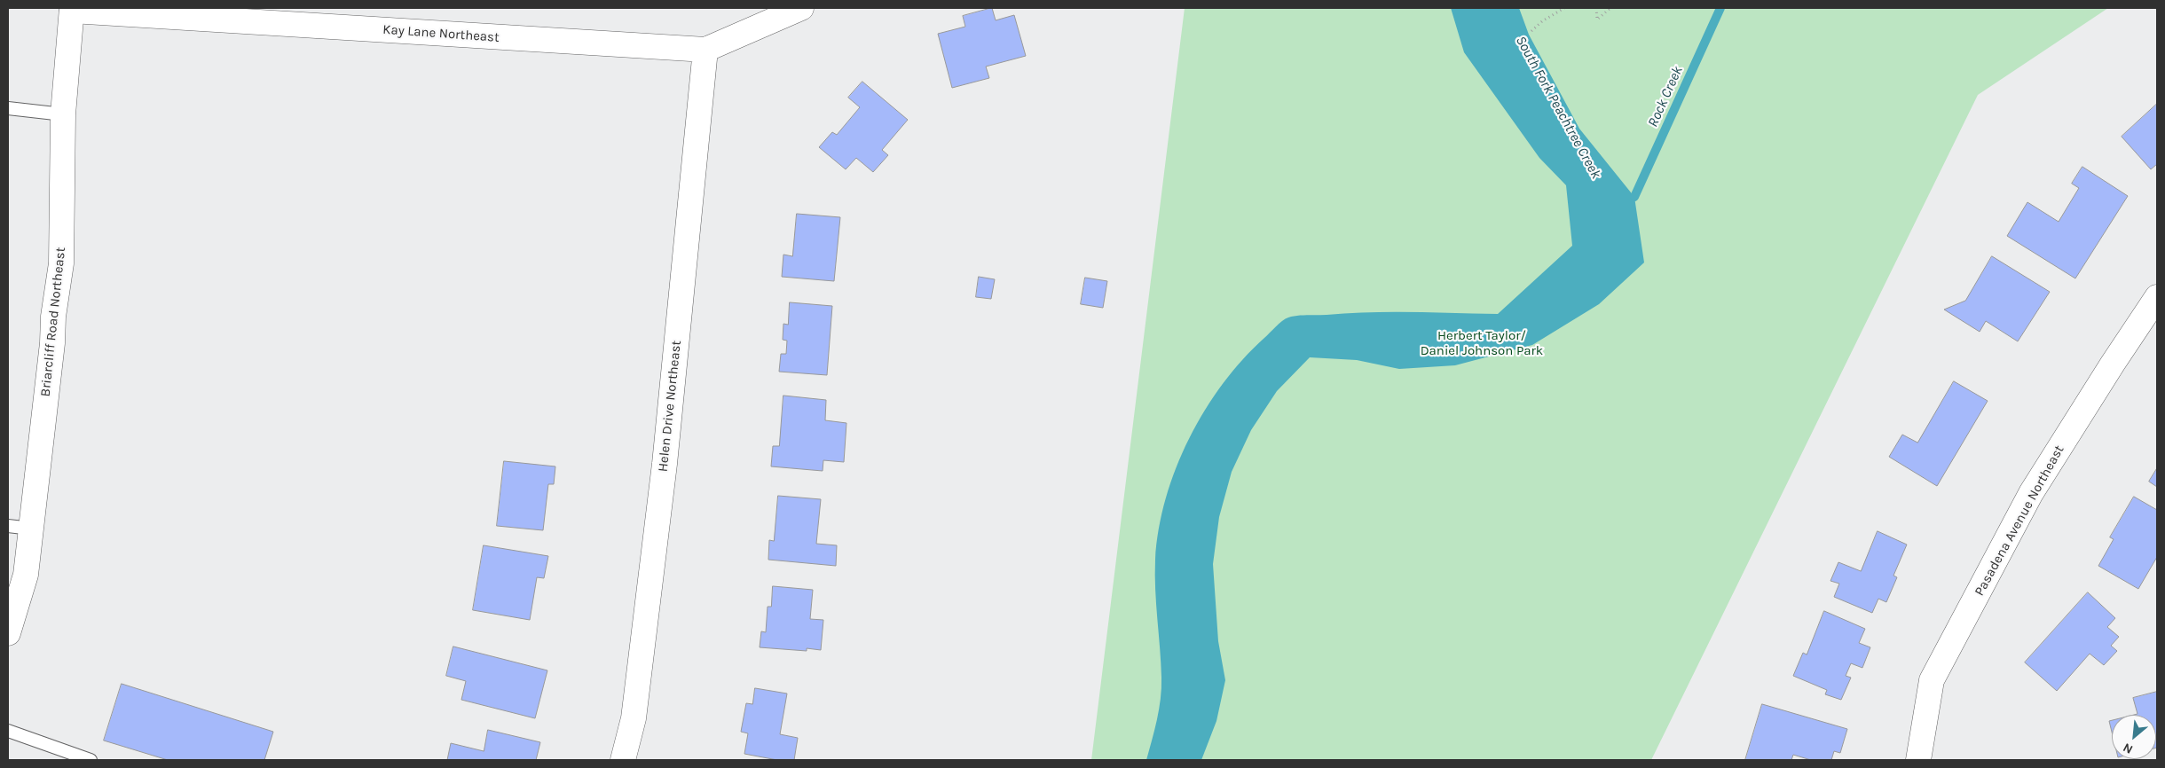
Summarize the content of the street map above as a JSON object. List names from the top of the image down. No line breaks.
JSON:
{"streets":{"street":["Kay Lane Northeast","Briarcliff Road Northeast","Helen Drive Northeast","Pasadena Avenue Northeast"]},"crossings":[["Kay Lane Northeast","Briarcliff Road Northeast"],["Kay Lane Northeast","Helen Drive Northeast"]],"water":["Rock Creek","South Fork Peachtree Creek"],"parks":["Herbert Taylor/ Daniel Johnson Park"],"north":"bottom left"}
